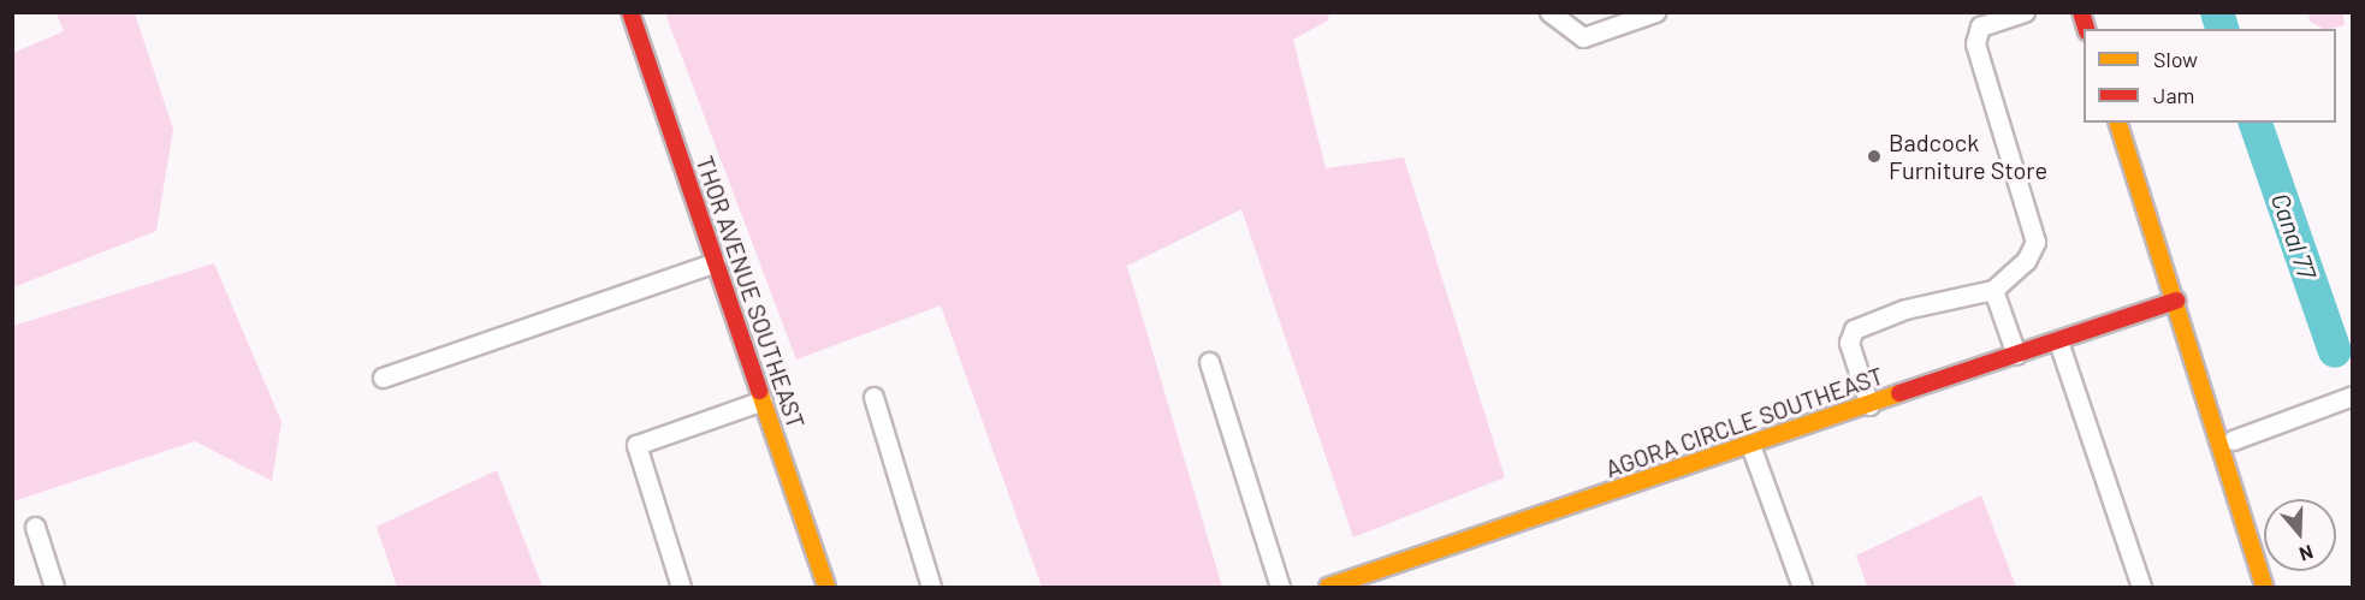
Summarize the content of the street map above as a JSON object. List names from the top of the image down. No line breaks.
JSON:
{"streets":{"street":["THOR AVENUE SOUTHEAST","AGORA CIRCLE SOUTHEAST"]},"water":["Canal 77"],"places":["Badcock Furniture Store"],"legend":["Slow","Jam"],"north":"bottom"}
